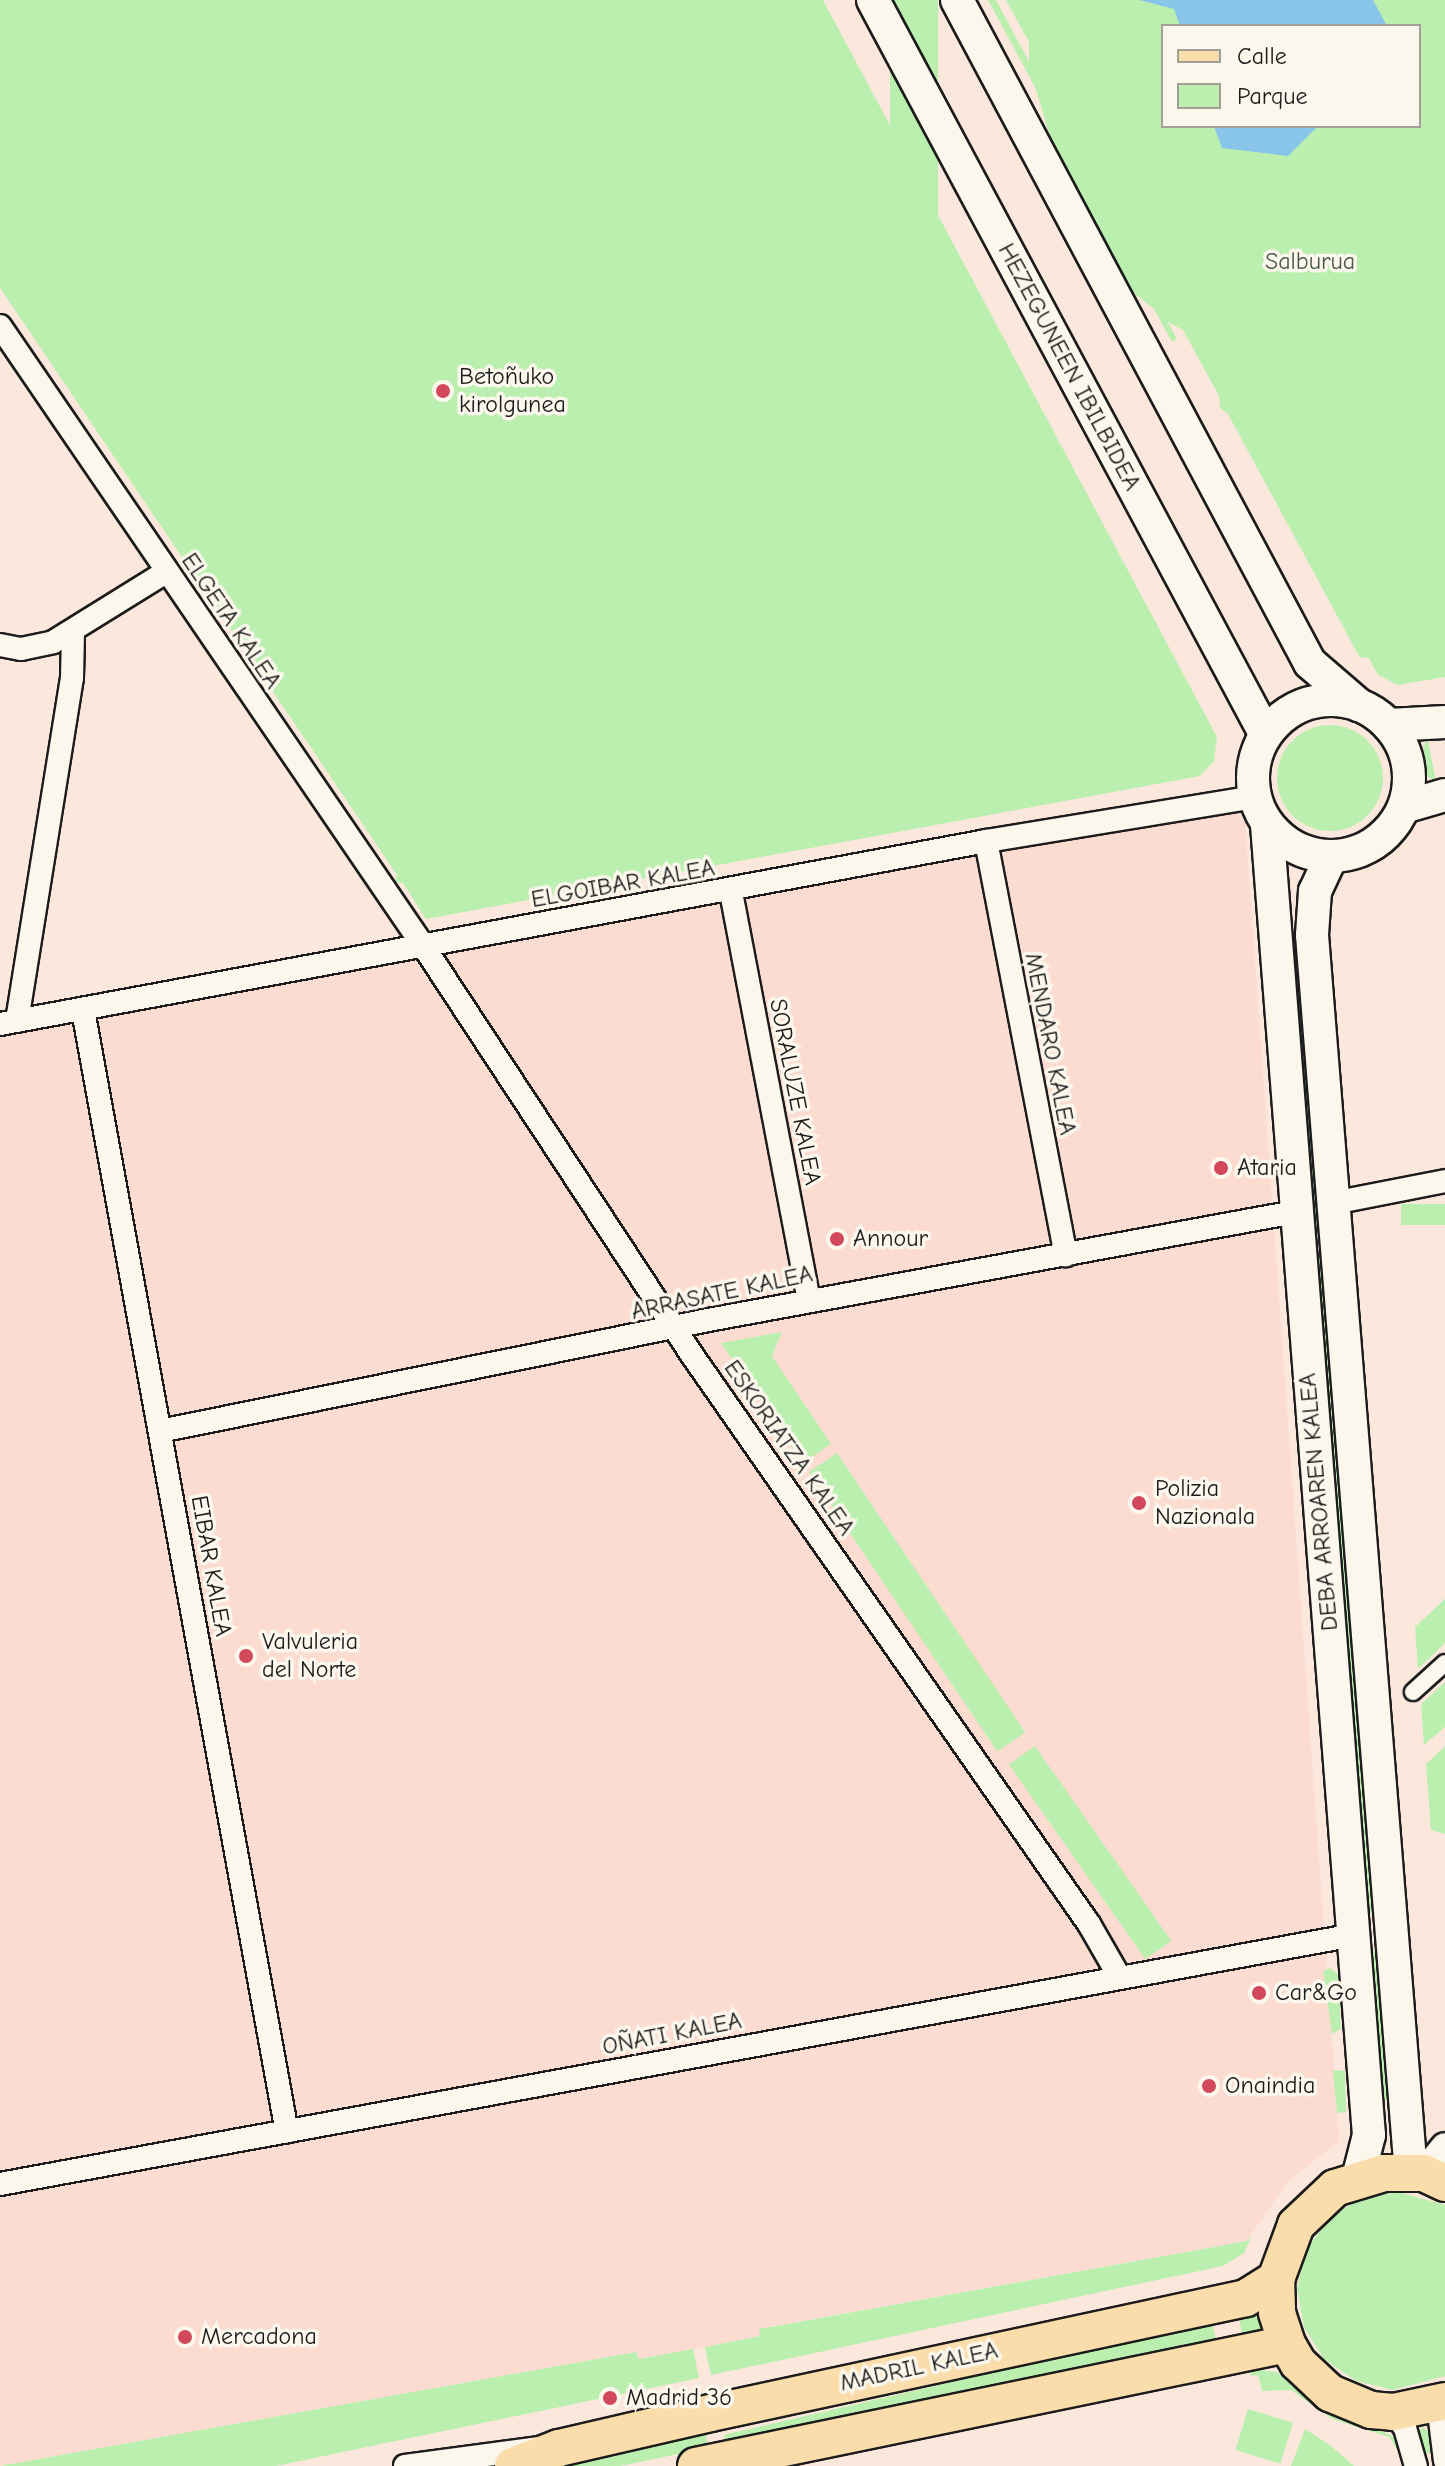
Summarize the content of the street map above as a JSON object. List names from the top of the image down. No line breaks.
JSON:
{"streets":{"main road":["HEZEGUNEEN IBILBIDEA","DEBA ARROAREN KALEA","MADRIL KALEA"],"street":["ELGETA KALEA","ELGOIBAR KALEA","MENDARO KALEA","SORALUZE KALEA","ARRASATE KALEA","ESKORIATZA KALEA","EIBAR KALEA","OÑATI KALEA"]},"crossings":[["HEZEGUNEEN IBILBIDEA","ELGOIBAR KALEA"],["HEZEGUNEEN IBILBIDEA","DEBA ARROAREN KALEA"],["ELGETA KALEA","ELGOIBAR KALEA"],["ELGETA KALEA","ESKORIATZA KALEA"],["ELGOIBAR KALEA","MENDARO KALEA"],["ELGOIBAR KALEA","SORALUZE KALEA"],["ELGOIBAR KALEA","ESKORIATZA KALEA"],["ELGOIBAR KALEA","DEBA ARROAREN KALEA"],["ELGOIBAR KALEA","EIBAR KALEA"],["MENDARO KALEA","ARRASATE KALEA"],["SORALUZE KALEA","ARRASATE KALEA"],["ARRASATE KALEA","ESKORIATZA KALEA"],["ARRASATE KALEA","DEBA ARROAREN KALEA"],["ARRASATE KALEA","EIBAR KALEA"],["ESKORIATZA KALEA","OÑATI KALEA"],["DEBA ARROAREN KALEA","OÑATI KALEA"],["EIBAR KALEA","OÑATI KALEA"]],"parks":["Salburua"],"places":["Betoñuko kirolgunea","Ataria","Annour","Polizia Nazionala","Valvuleria del Norte","Car&Go","Onaindia","Mercadona","Madrid 36"],"legend":["Calle","Parque"]}
